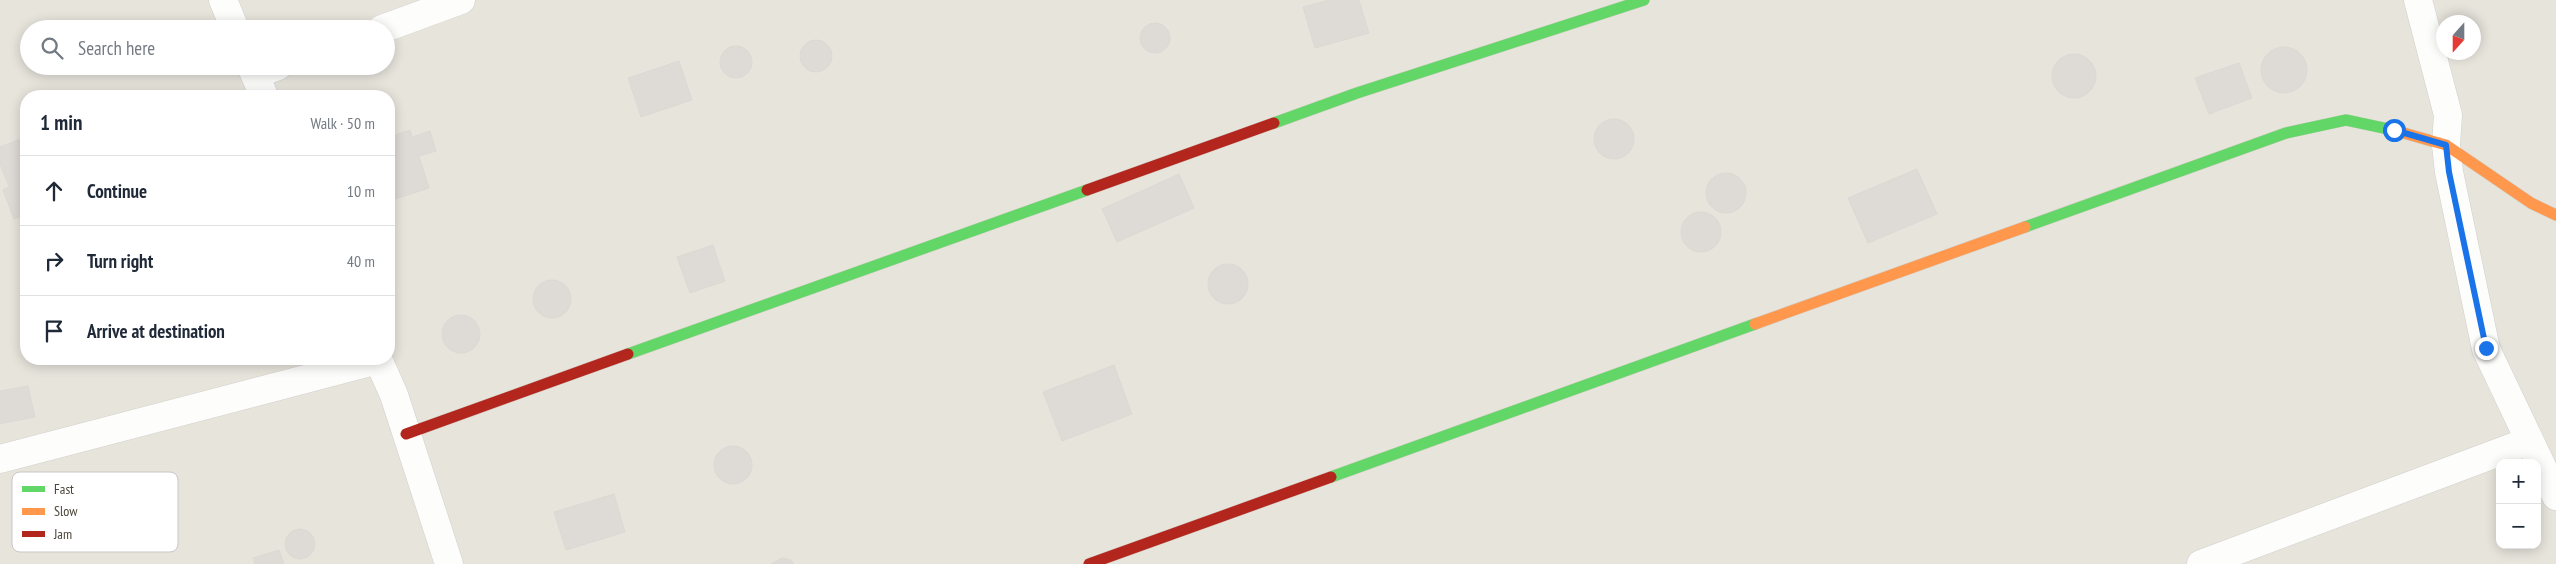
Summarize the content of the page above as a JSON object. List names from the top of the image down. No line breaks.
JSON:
{"legend":["Fast","Slow","Jam"],"north":"bottom","page":{"search":"Search here","heading":["1 min","Walk · 50 m"],"list":[["Continue","10 m"],["Turn right","40 m"],"Arrive at destination"],"map_buttons":["+","−"]}}
